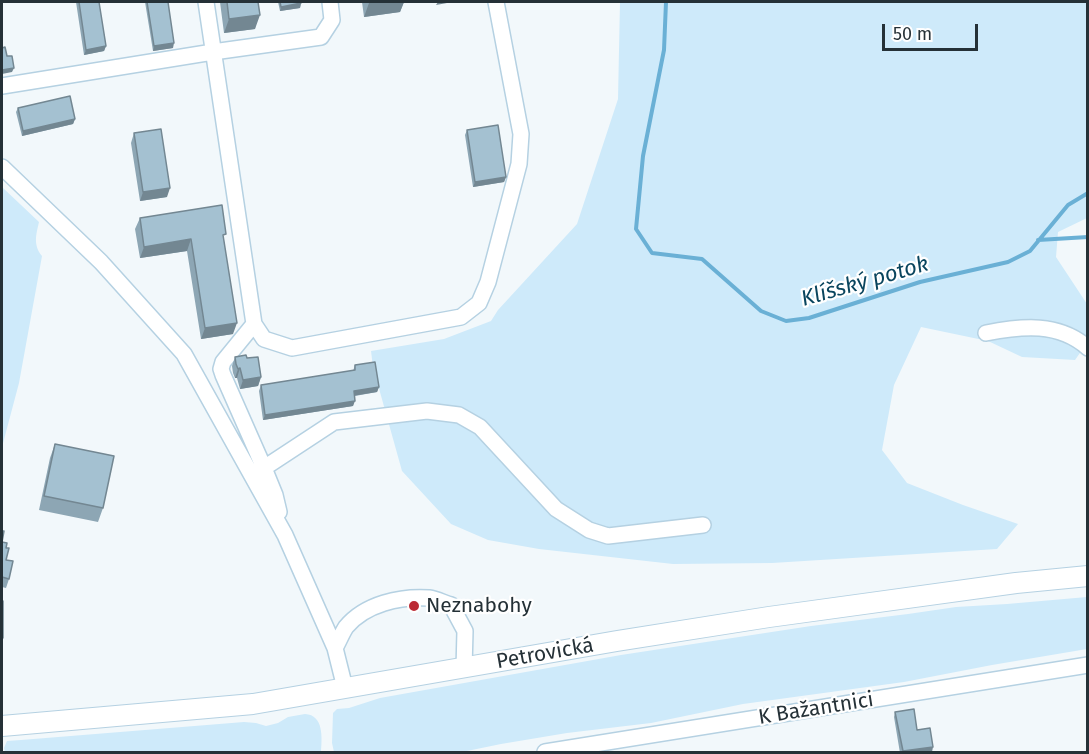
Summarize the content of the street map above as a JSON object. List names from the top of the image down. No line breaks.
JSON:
{"streets":{"main road":["Petrovická"],"street":["K Bažantnici"]},"water":["Klíšský potok"],"places":["Neznabohy"],"scale_bar":"50 m"}
